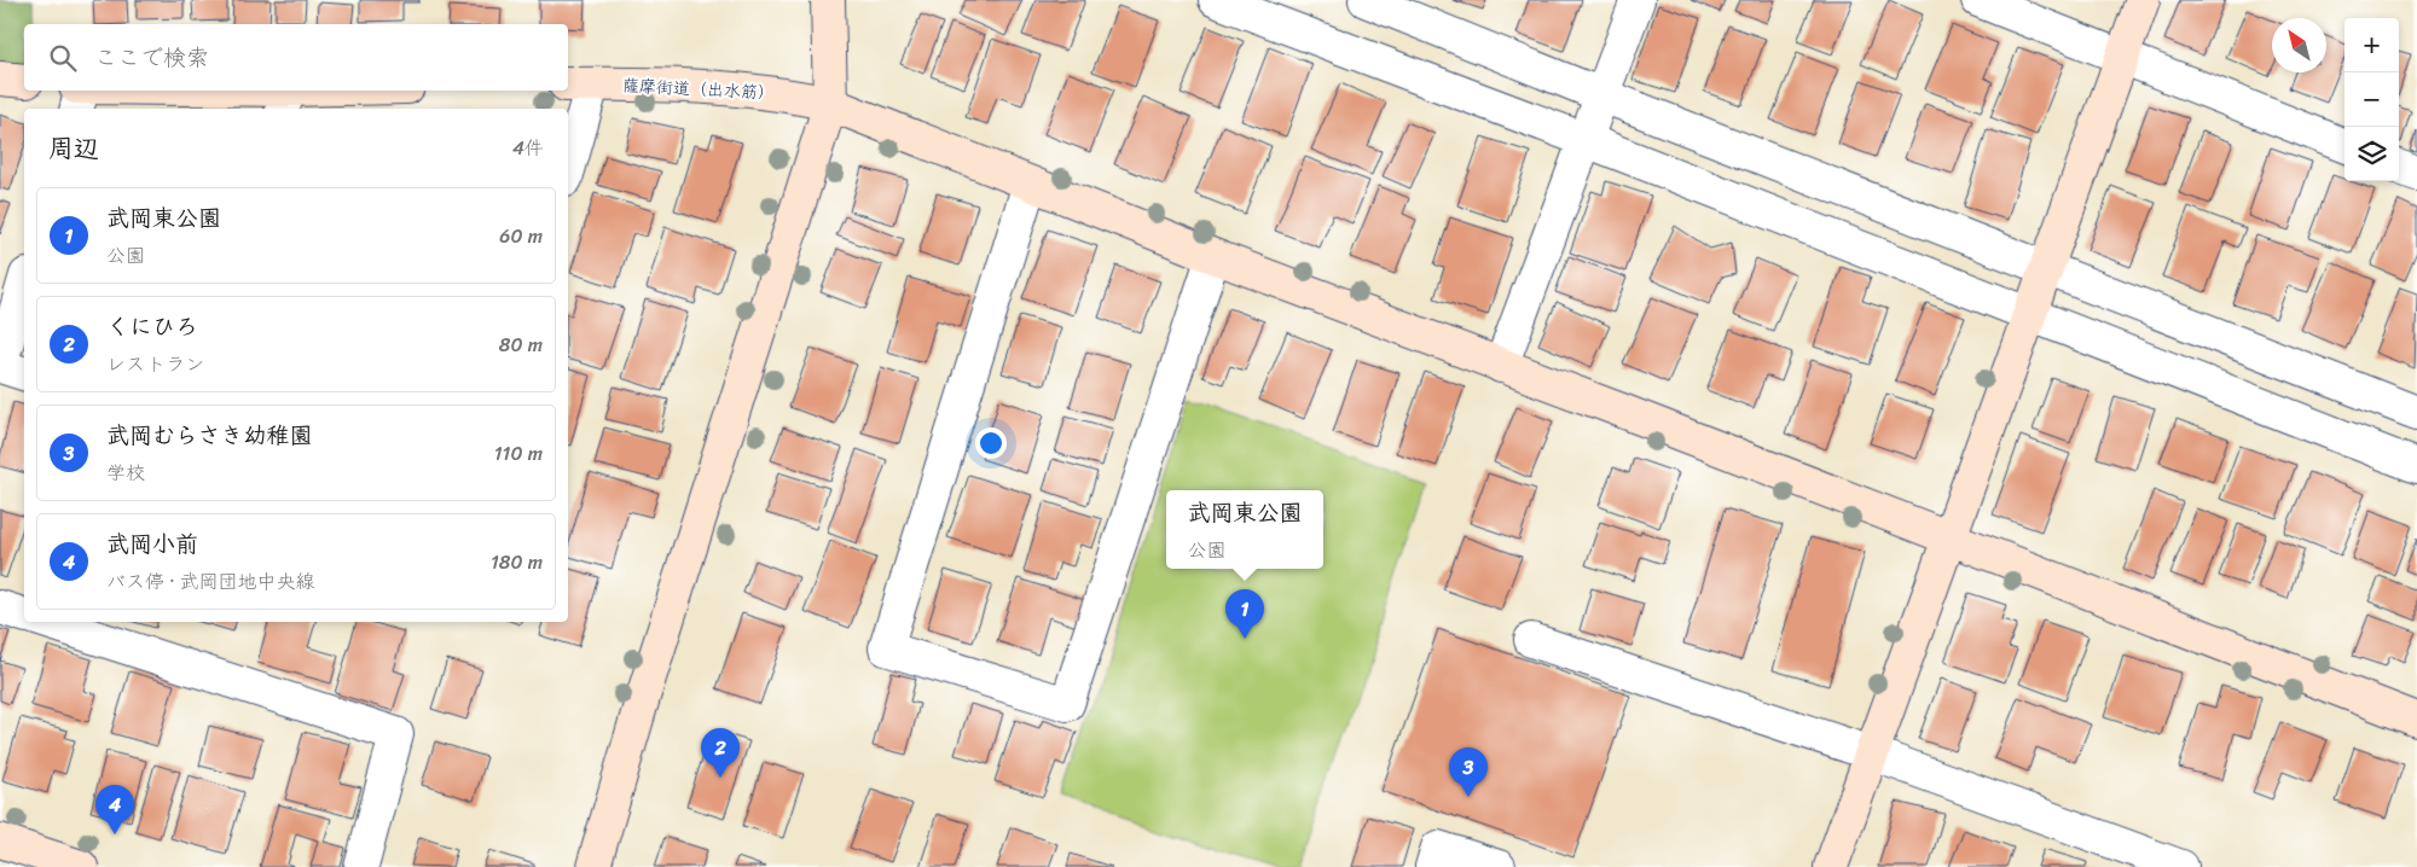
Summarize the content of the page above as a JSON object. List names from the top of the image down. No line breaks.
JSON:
{"streets":{"street":["薩摩街道（出水筋）"]},"north":"top left","page":{"map_buttons":["+","−"],"search":"ここで検索","heading":["周辺","4件"],"list":[{"mark":"1","name":"武岡東公園","note":"公園","value":"60 m"},{"mark":"2","name":"くにひろ","note":"レストラン","value":"80 m"},{"mark":"3","name":"武岡むらさき幼稚園","note":"学校","value":"110 m"},{"mark":"4","name":"武岡小前","note":"バス停 · 武岡団地中央線","value":"180 m"}],"popup":["武岡東公園","公園"],"pins":["1","2","3","4"]}}
